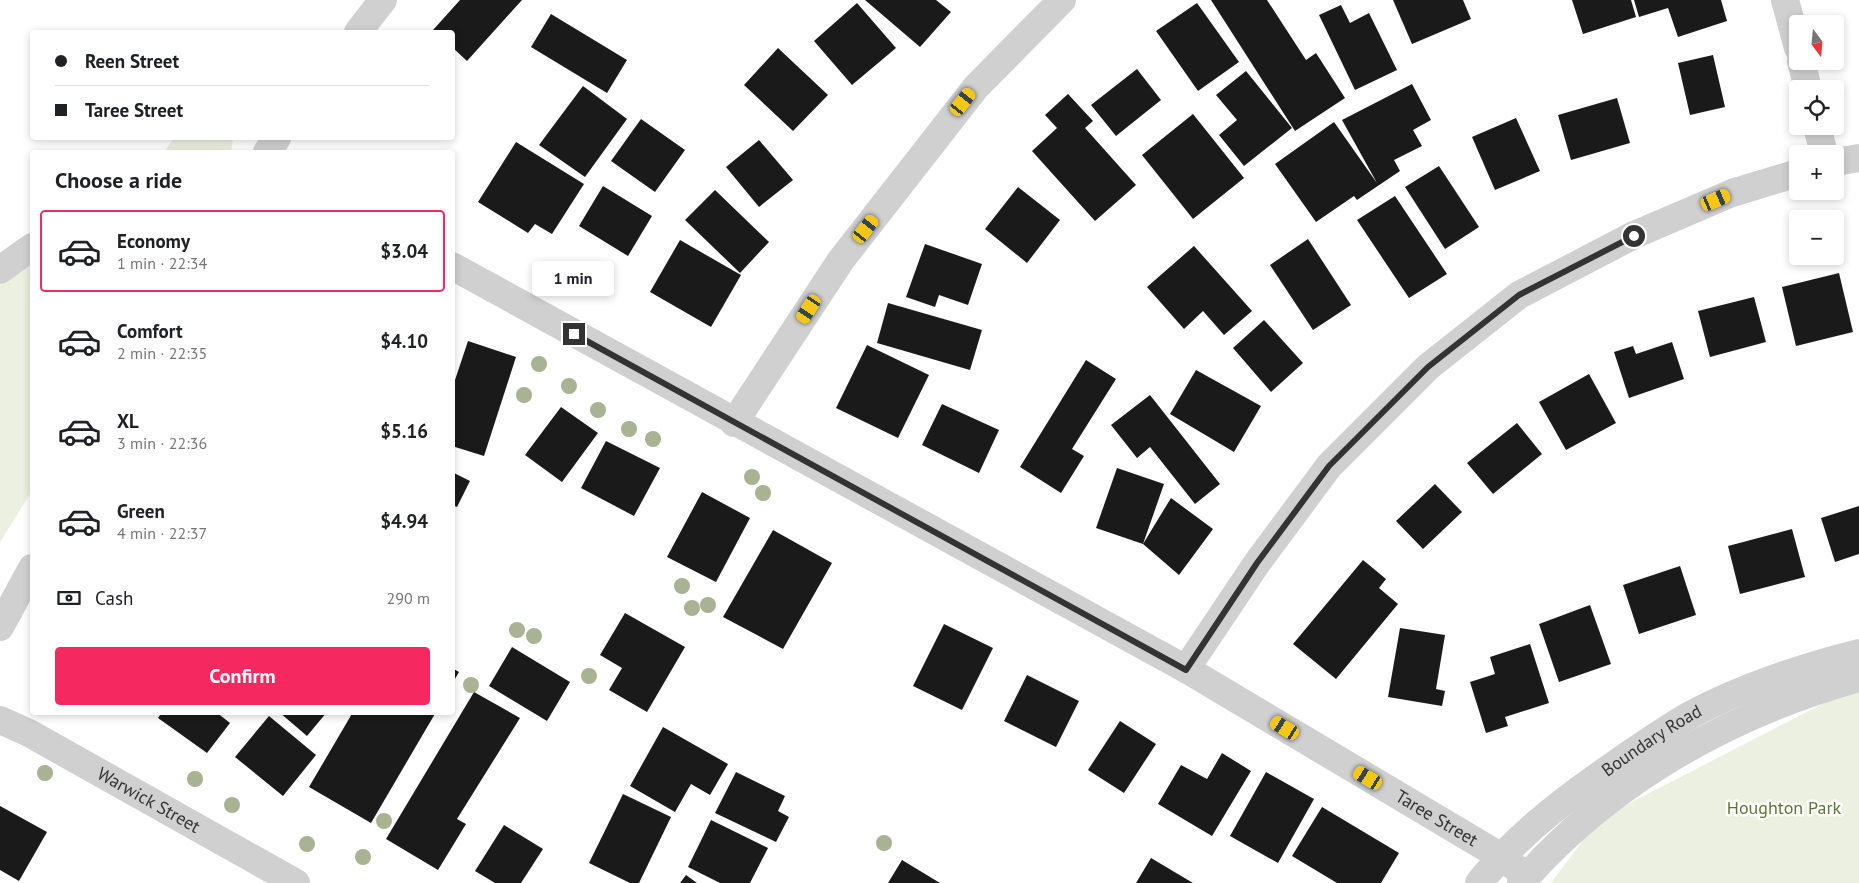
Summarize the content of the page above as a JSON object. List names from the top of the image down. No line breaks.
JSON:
{"streets":{"street":["Boundary Road","Warwick Street","Taree Street"]},"crossings":[["Boundary Road","Taree Street"]],"parks":["Houghton Park"],"north":"bottom","page":{"map_buttons":["+","−"],"banner":["Reen Street","Taree Street"],"heading":"Choose a ride","list":[{"name":"Economy","note":"1 min · 22:34","value":"$3.04"},{"name":"Comfort","note":"2 min · 22:35","value":"$4.10"},{"name":"XL","note":"3 min · 22:36","value":"$5.16"},{"name":"Green","note":"4 min · 22:37","value":"$4.94"}],"bubble":"1 min","pay":["Cash","290 m"],"buttons":"Confirm"}}
